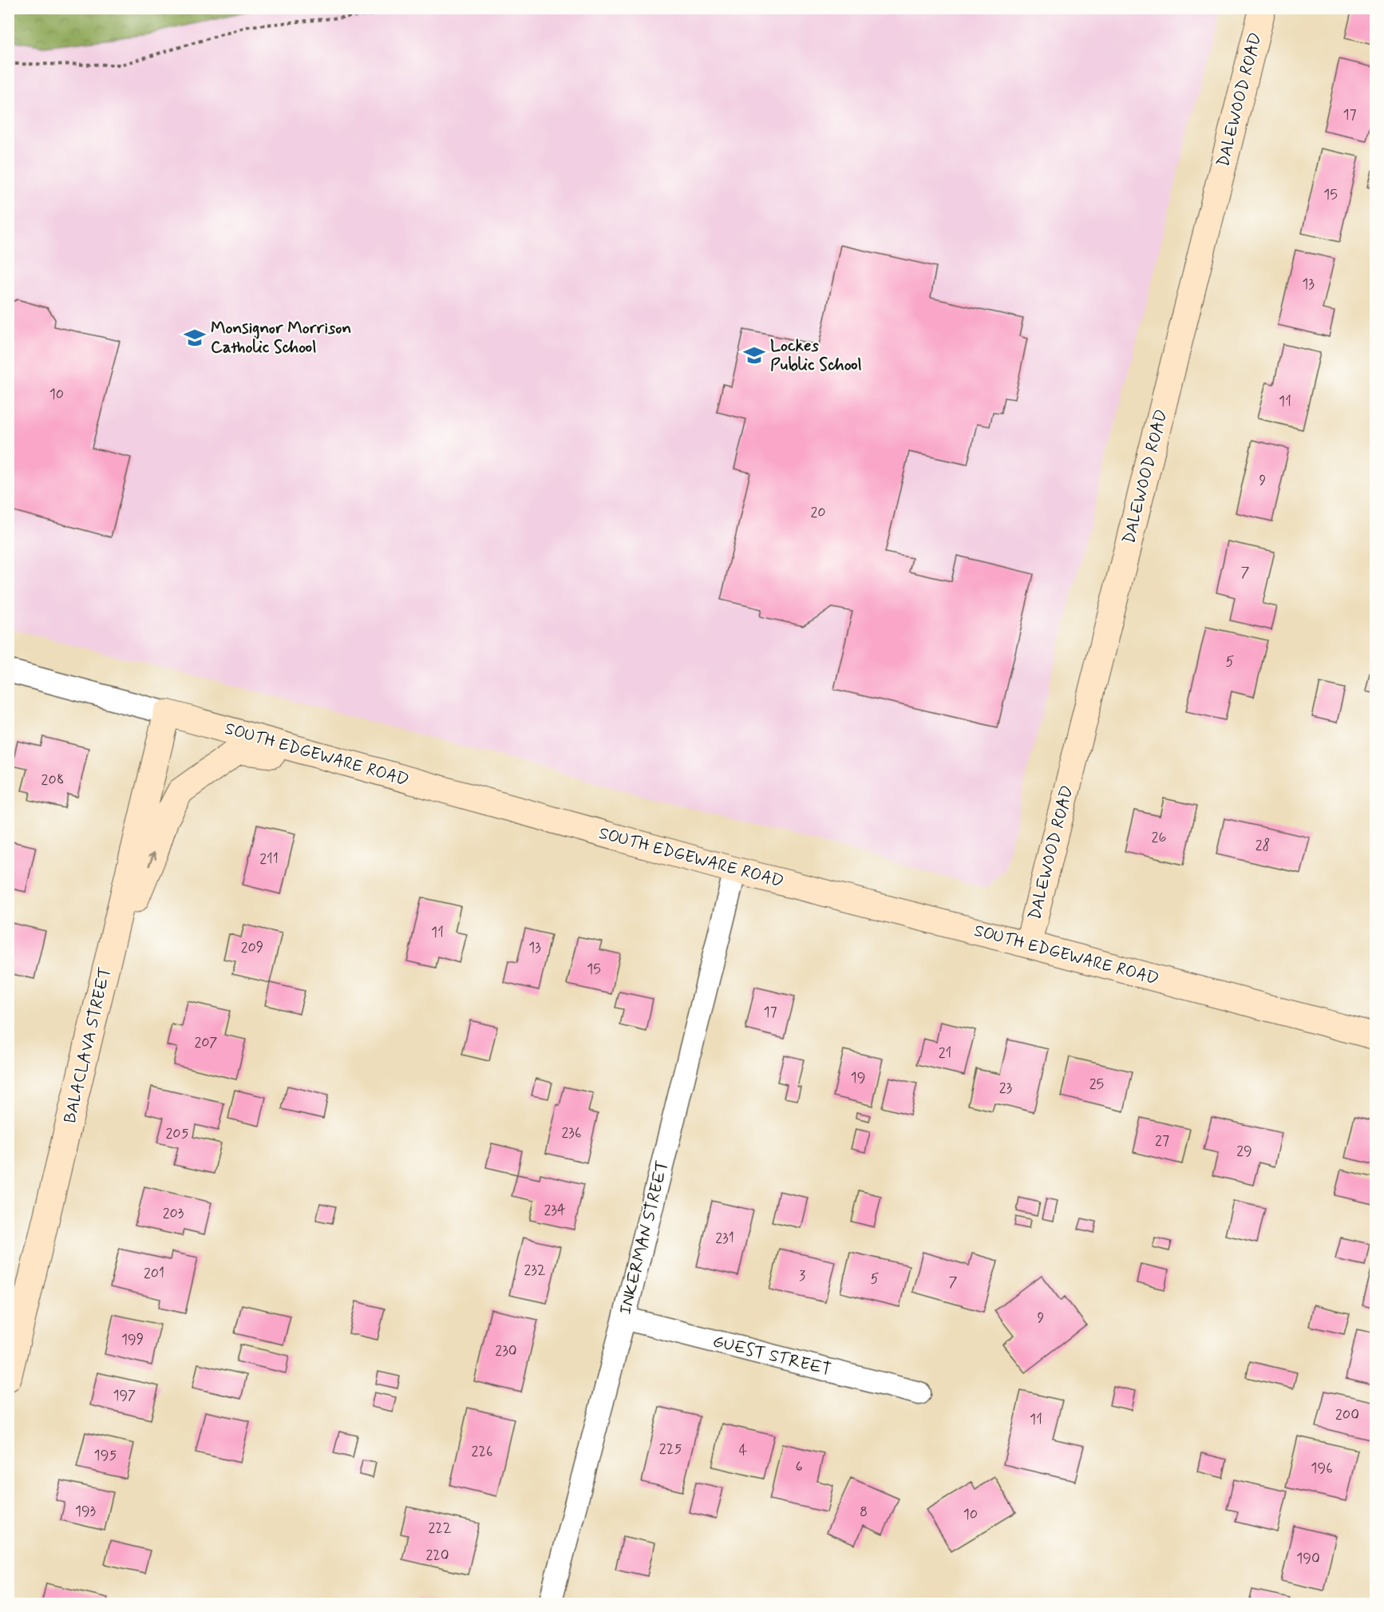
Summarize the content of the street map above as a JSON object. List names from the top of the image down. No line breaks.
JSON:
{"streets":{"street":["DALEWOOD ROAD","SOUTH EDGEWARE ROAD","BALACLAVA STREET","INKERMAN STREET","GUEST STREET"]},"crossings":[["DALEWOOD ROAD","SOUTH EDGEWARE ROAD"],["SOUTH EDGEWARE ROAD","BALACLAVA STREET"],["SOUTH EDGEWARE ROAD","INKERMAN STREET"],["INKERMAN STREET","GUEST STREET"]],"places":{"school or university":["Monsignor Morrison Catholic School","Lockes Public School"]},"house_numbers":["17","15","13","10","11","9","20","7","5","208","26","28","211","11","209","13","15","17","207","21","19","25","23","236","205","27","29","234","203","231","232","201","3","5","7","9","199","230","197","200","11","225","4","226","195","6","196","193","8","10","222","220","190"]}
